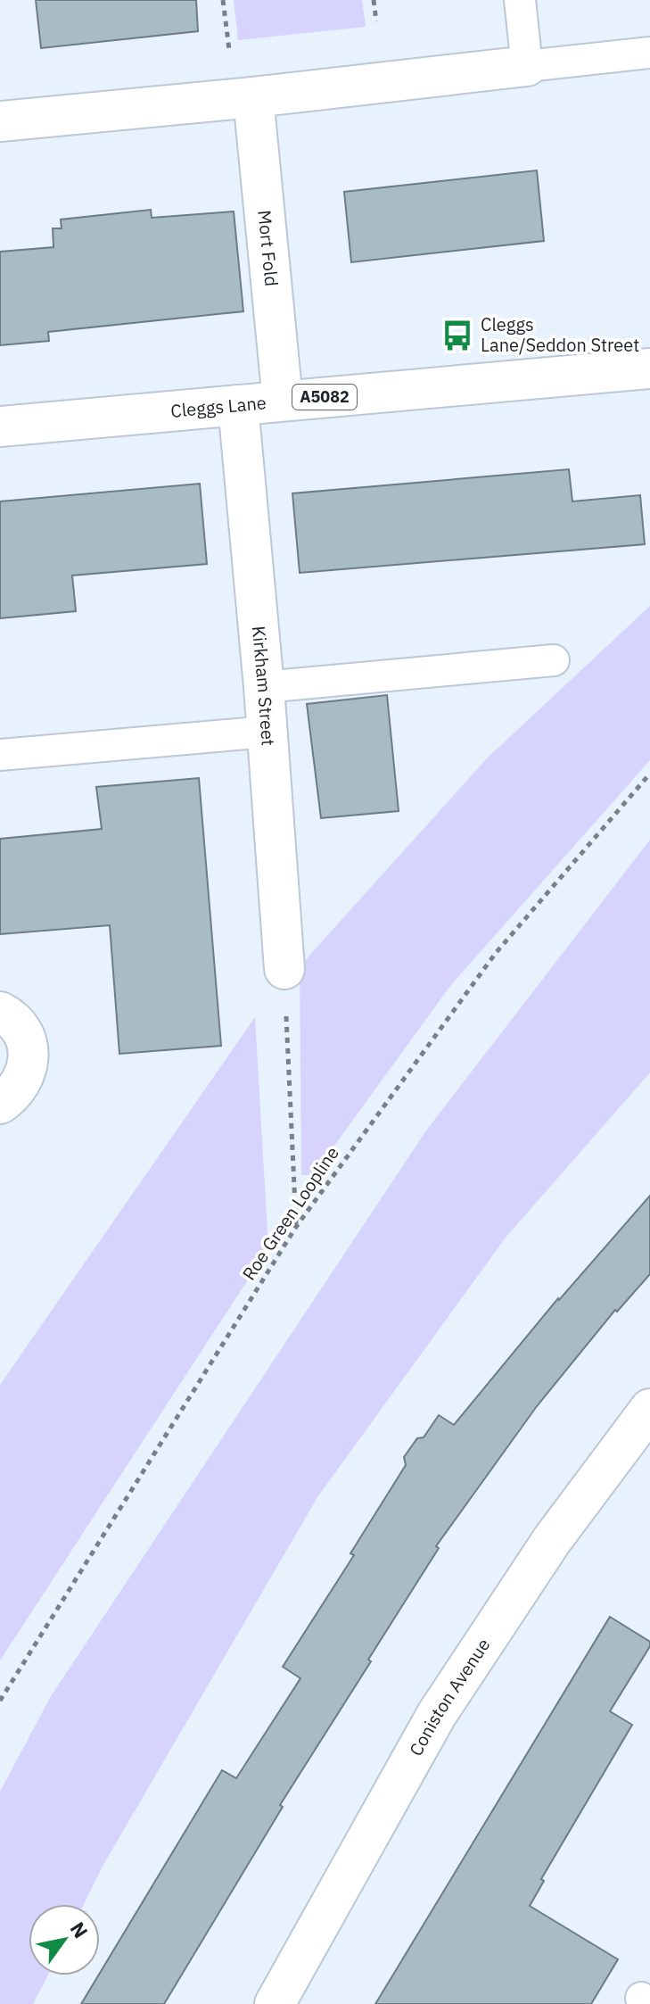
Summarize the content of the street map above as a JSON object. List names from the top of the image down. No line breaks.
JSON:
{"streets":{"street":["Mort Fold","A5082","Cleggs Lane","Kirkham Street","Coniston Avenue"],"path":["Roe Green Loopline"]},"crossings":[["Mort Fold","Cleggs Lane"],["Cleggs Lane","Kirkham Street"]],"places":{"bus stop":["Cleggs Lane/Seddon Street"]},"north":"top right"}
